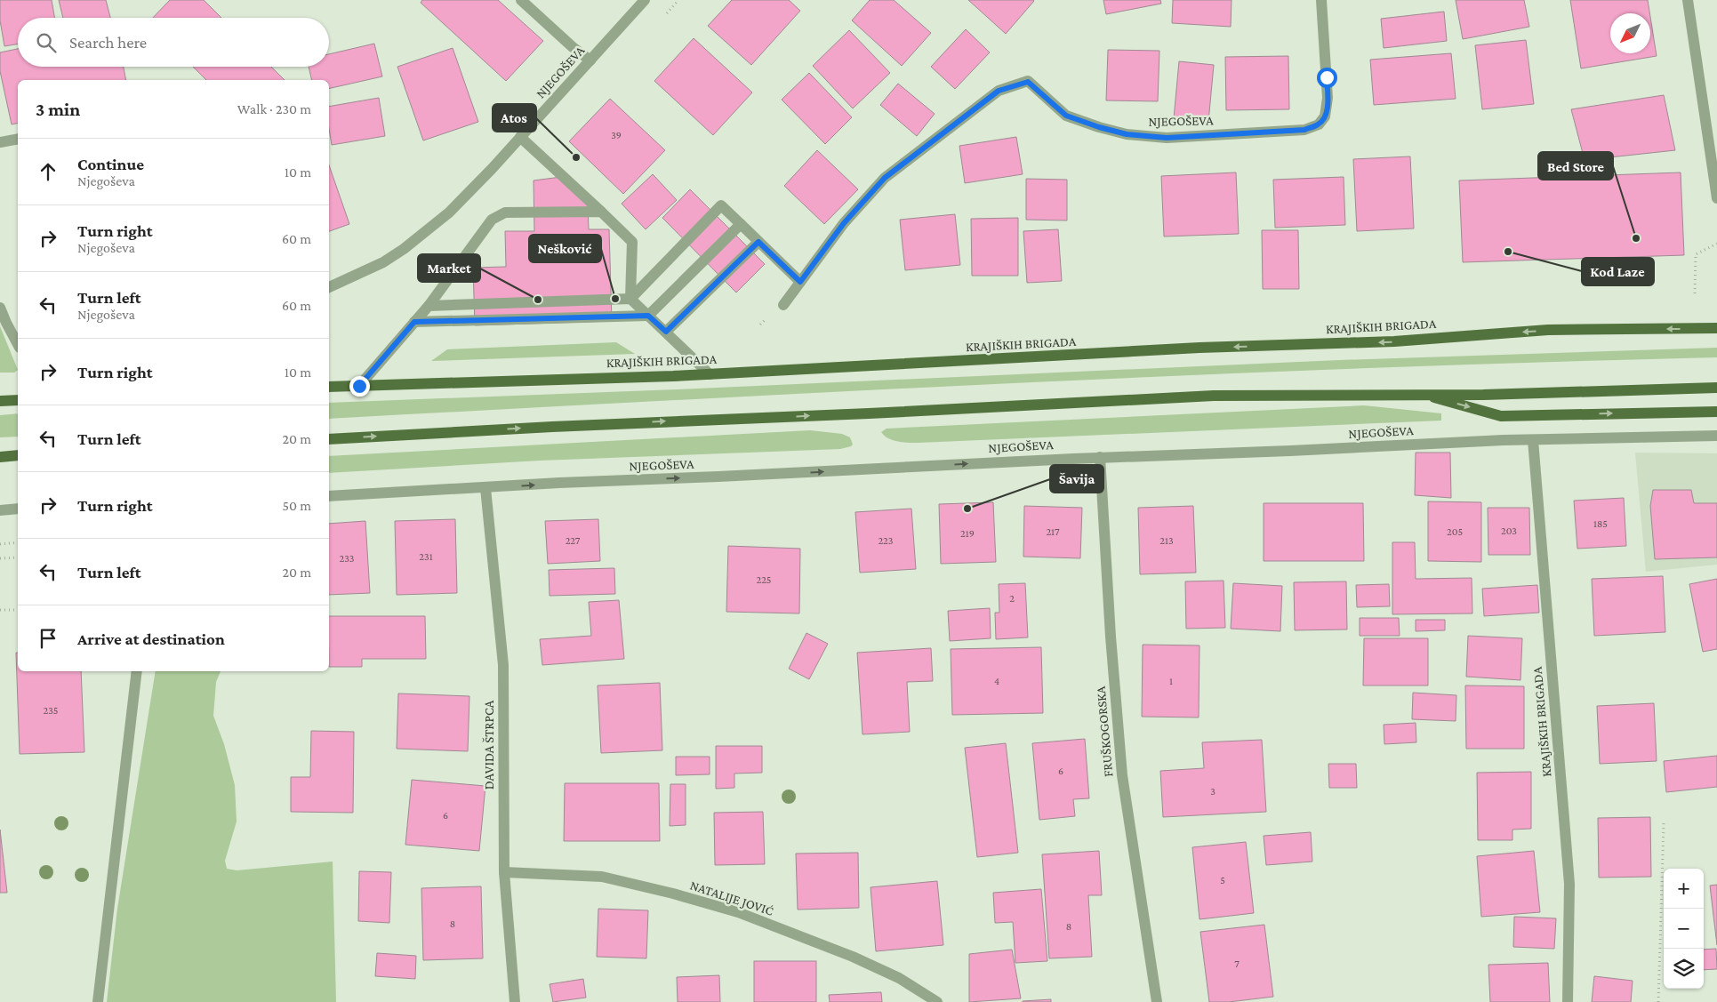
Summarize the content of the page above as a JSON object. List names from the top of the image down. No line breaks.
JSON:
{"streets":{"main road":["KRAJIŠKIH BRIGADA"],"street":["NJEGOŠEVA","FRUŠKOGORSKA","DAVIDA ŠTRPCA","NATALIJE JOVIĆ"]},"crossings":[["NJEGOŠEVA","KRAJIŠKIH BRIGADA"],["NJEGOŠEVA","FRUŠKOGORSKA"],["NJEGOŠEVA","DAVIDA ŠTRPCA"],["DAVIDA ŠTRPCA","NATALIJE JOVIĆ"]],"places":["Atos","Bed Store","Kod Laze","Nešković","Market","Šavija"],"house_numbers":["39","185","203","217","205","219","227","223","213","231","233","225","2","4","1","235","6","3","6","5","8","8","7"],"north":"bottom left","page":{"search":"Search here","heading":["3 min","Walk · 230 m"],"list":[["Continue","Njegoševa","10 m"],["Turn right","Njegoševa","60 m"],["Turn left","Njegoševa","60 m"],["Turn right","10 m"],["Turn left","20 m"],["Turn right","50 m"],["Turn left","20 m"],"Arrive at destination"],"map_buttons":["+","−"]}}
